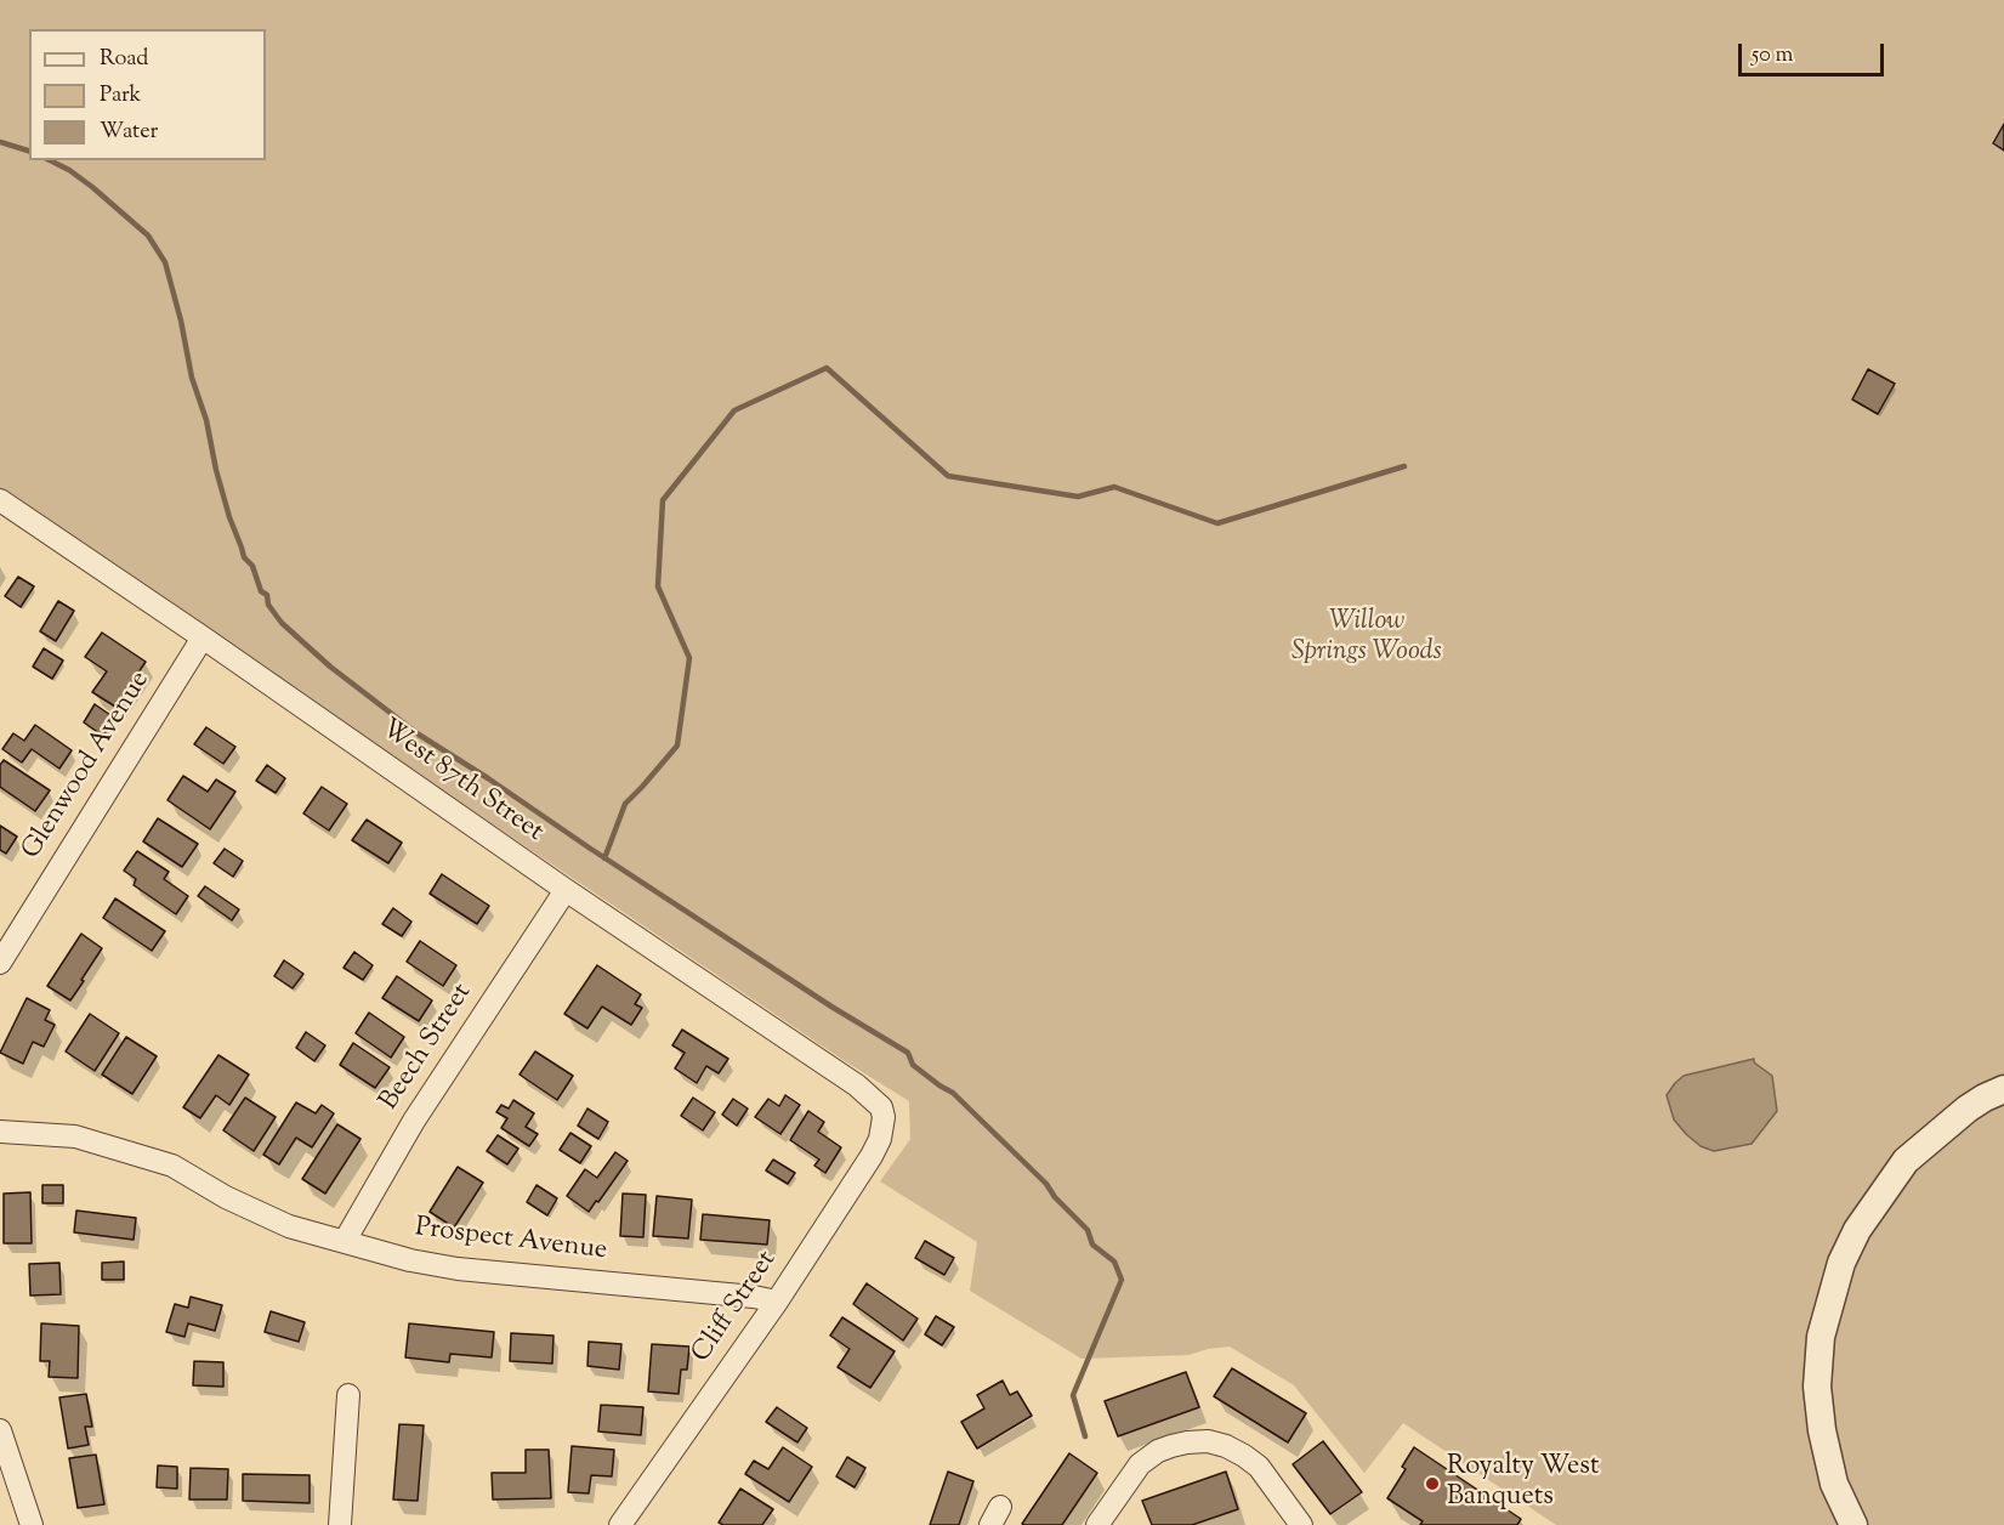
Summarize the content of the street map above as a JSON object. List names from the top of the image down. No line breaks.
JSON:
{"streets":{"street":["Glenwood Avenue","West 87th Street","Beech Street","Prospect Avenue","Cliff Street"]},"crossings":[["Glenwood Avenue","West 87th Street"],["West 87th Street","Beech Street"],["West 87th Street","Cliff Street"],["Beech Street","Prospect Avenue"],["Prospect Avenue","Cliff Street"]],"parks":["Willow Springs Woods"],"places":["Royalty West Banquets"],"legend":["Road","Park","Water"],"scale_bar":"50 m"}
